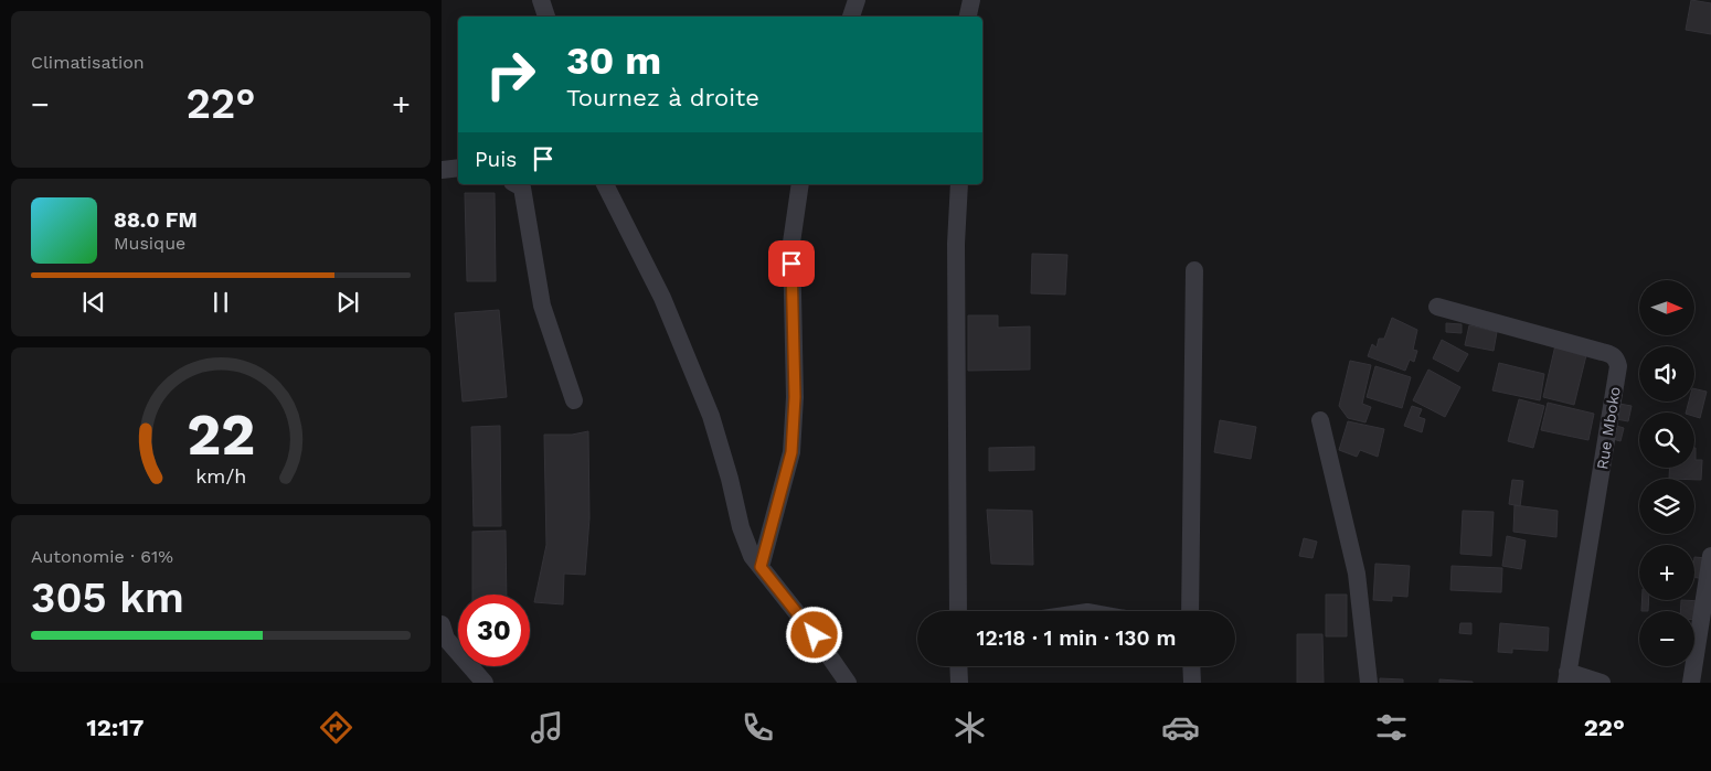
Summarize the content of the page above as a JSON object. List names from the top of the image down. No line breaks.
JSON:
{"streets":{"street":["Rue Mboko"]},"north":"right","page":{"tile":["Climatisation",["Autonomie · 61%","305 km"]],"turn":["30 m","Tournez à droite"],"heat":["−","22°","+"],"then":"Puis","song":["88.0 FM","Musique"],"map_buttons":["+","−"],"limit":"30","trip":"12:18 · 1 min · 130 m","tabs":["12:17","22°"],"gauge":["22","km/h"]}}
